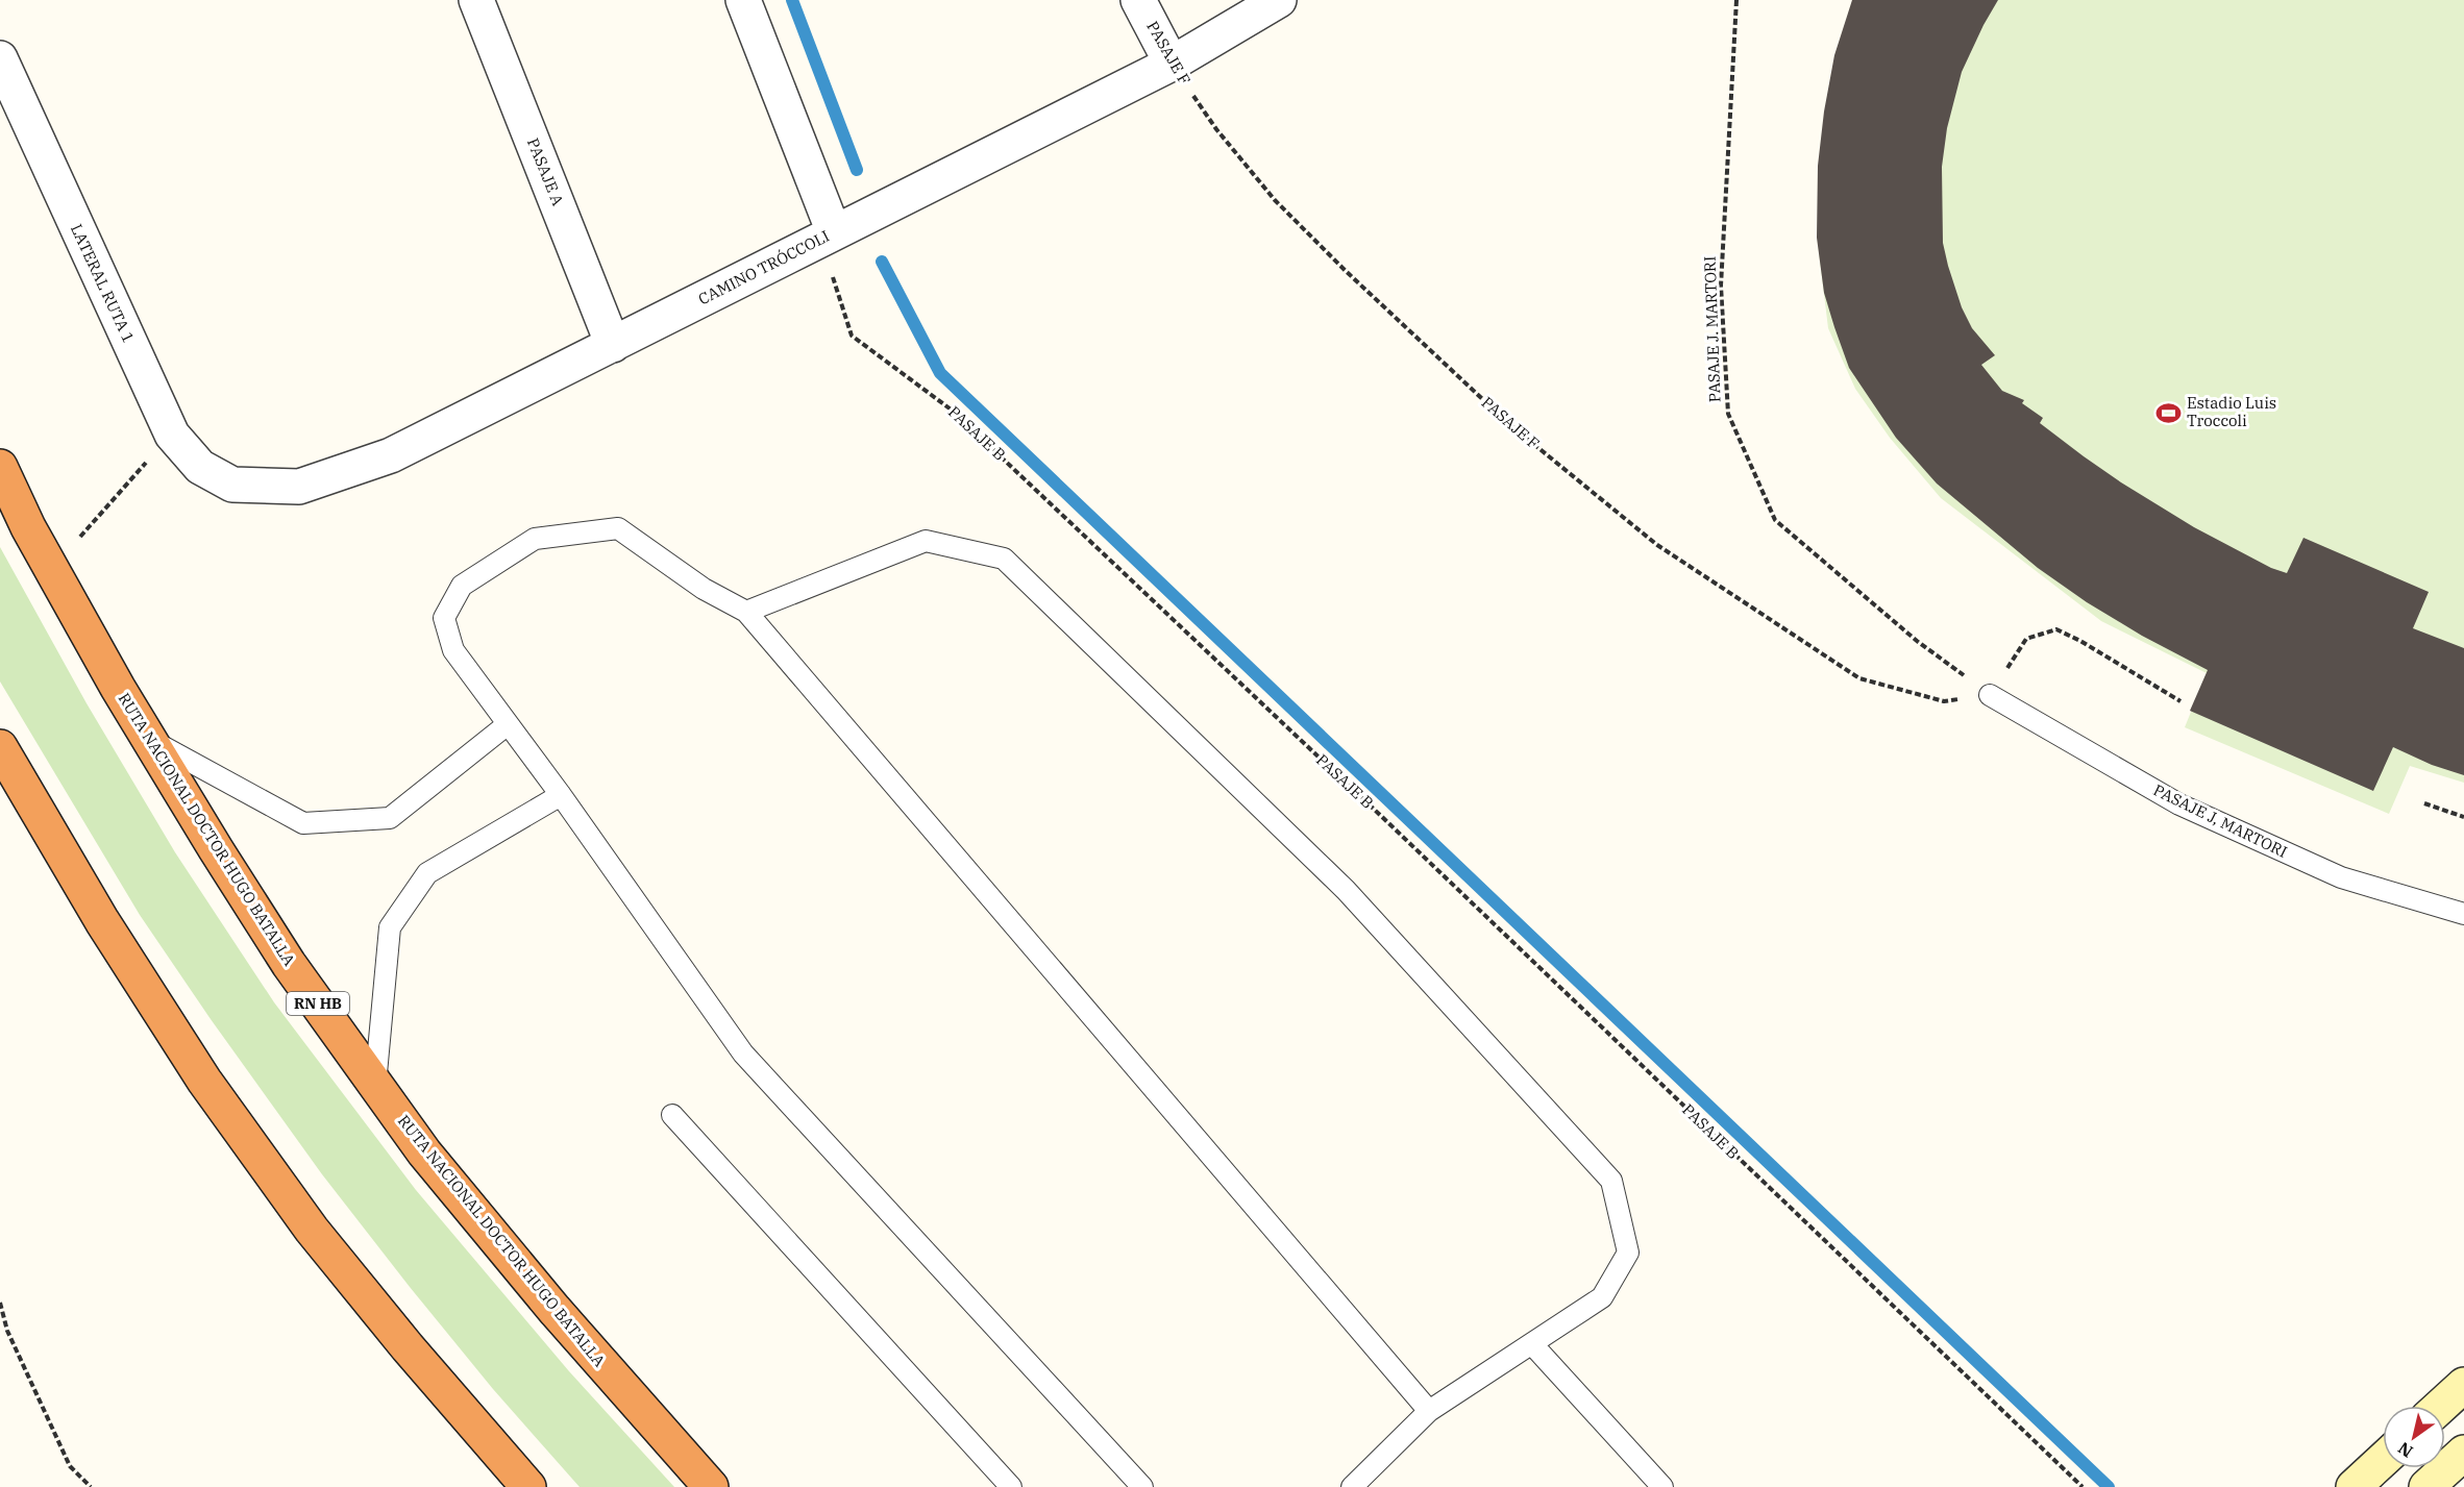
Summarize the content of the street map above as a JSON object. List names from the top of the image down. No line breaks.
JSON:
{"streets":{"highway":["RUTA NACIONAL DOCTOR HUGO BATALLA","RN HB"],"street":["PASAJE F","PASAJE A","CAMINO TRÓCCOLI","LATERAL RUTA 1"],"lane":["PASAJE J, MARTORI"],"path":["PASAJE J. MARTORI","PASAJE B"]},"crossings":[["PASAJE F","CAMINO TRÓCCOLI"],["PASAJE F","PASAJE J. MARTORI"],["PASAJE F","PASAJE J, MARTORI"],["PASAJE A","CAMINO TRÓCCOLI"],["CAMINO TRÓCCOLI","LATERAL RUTA 1"],["CAMINO TRÓCCOLI","PASAJE B"],["PASAJE J. MARTORI","PASAJE J, MARTORI"]],"places":{"sports":["Estadio Luis Troccoli"]},"north":"bottom left"}
